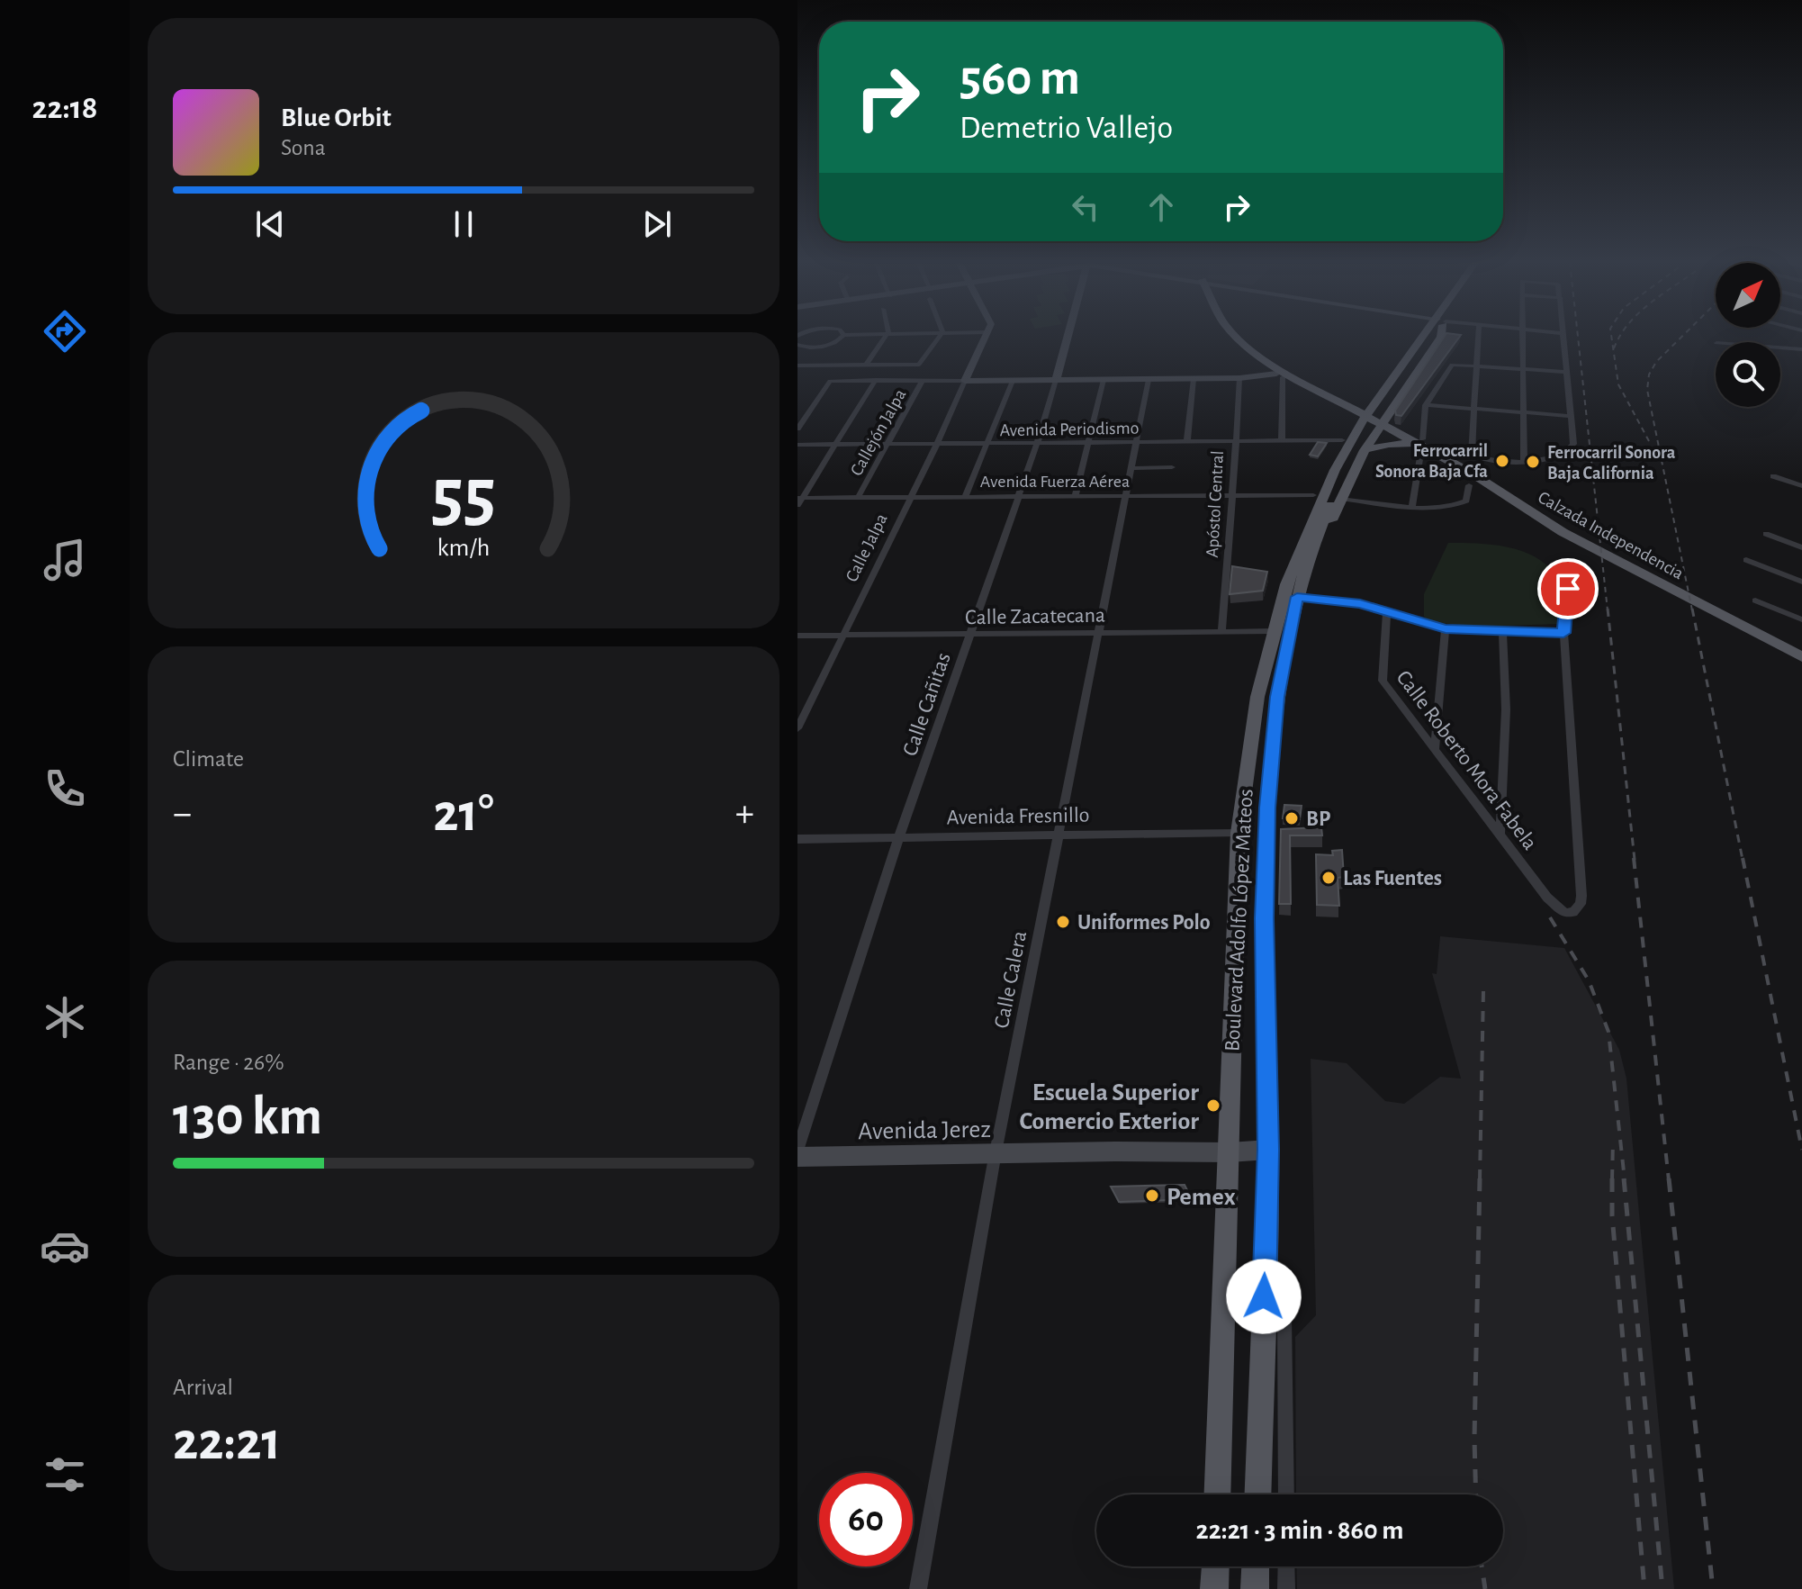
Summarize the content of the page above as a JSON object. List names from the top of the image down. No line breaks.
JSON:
{"streets":{"main road":["Calzada Independencia","Boulevard Adolfo López Mateos"],"street":["Avenida Periodismo","Callejón Jalpa","Avenida Fuerza Aérea","Apóstol Central","Calle Jalpa","Calle Zacatecana","Calle Cañitas","Calle Roberto Mora Fabela","Avenida Fresnillo","Calle Calera","Avenida Jerez"]},"crossings":[["Avenida Periodismo","Callejón Jalpa"],["Avenida Periodismo","Apóstol Central"],["Avenida Periodismo","Calle Jalpa"],["Avenida Periodismo","Calle Cañitas"],["Avenida Periodismo","Calle Calera"],["Callejón Jalpa","Avenida Fuerza Aérea"],["Avenida Fuerza Aérea","Apóstol Central"],["Avenida Fuerza Aérea","Calle Jalpa"],["Avenida Fuerza Aérea","Calle Cañitas"],["Avenida Fuerza Aérea","Calle Calera"],["Apóstol Central","Calle Zacatecana"],["Calle Jalpa","Calle Zacatecana"],["Calle Zacatecana","Calle Cañitas"],["Calle Zacatecana","Boulevard Adolfo López Mateos"],["Calle Zacatecana","Calle Calera"],["Calle Cañitas","Avenida Fresnillo"],["Avenida Fresnillo","Boulevard Adolfo López Mateos"],["Avenida Fresnillo","Calle Calera"],["Boulevard Adolfo López Mateos","Avenida Jerez"],["Calle Calera","Avenida Jerez"]],"places":["Ferrocarril Sonora Baja Cfa","Ferrocarril Sonora Baja California","BP","Las Fuentes","Uniformes Polo","Escuela Superior Comercio Exterior","Pemex"],"north":"top right","page":{"tabs":"22:18","turn":["560 m","Demetrio Vallejo"],"song":["Blue Orbit","Sona"],"tile":["Climate",["Range · 26%","130 km"],["Arrival","22:21"]],"heat":["−","21°","+"],"limit":"60","trip":"22:21 · 3 min · 860 m","gauge":["55","km/h"]}}
